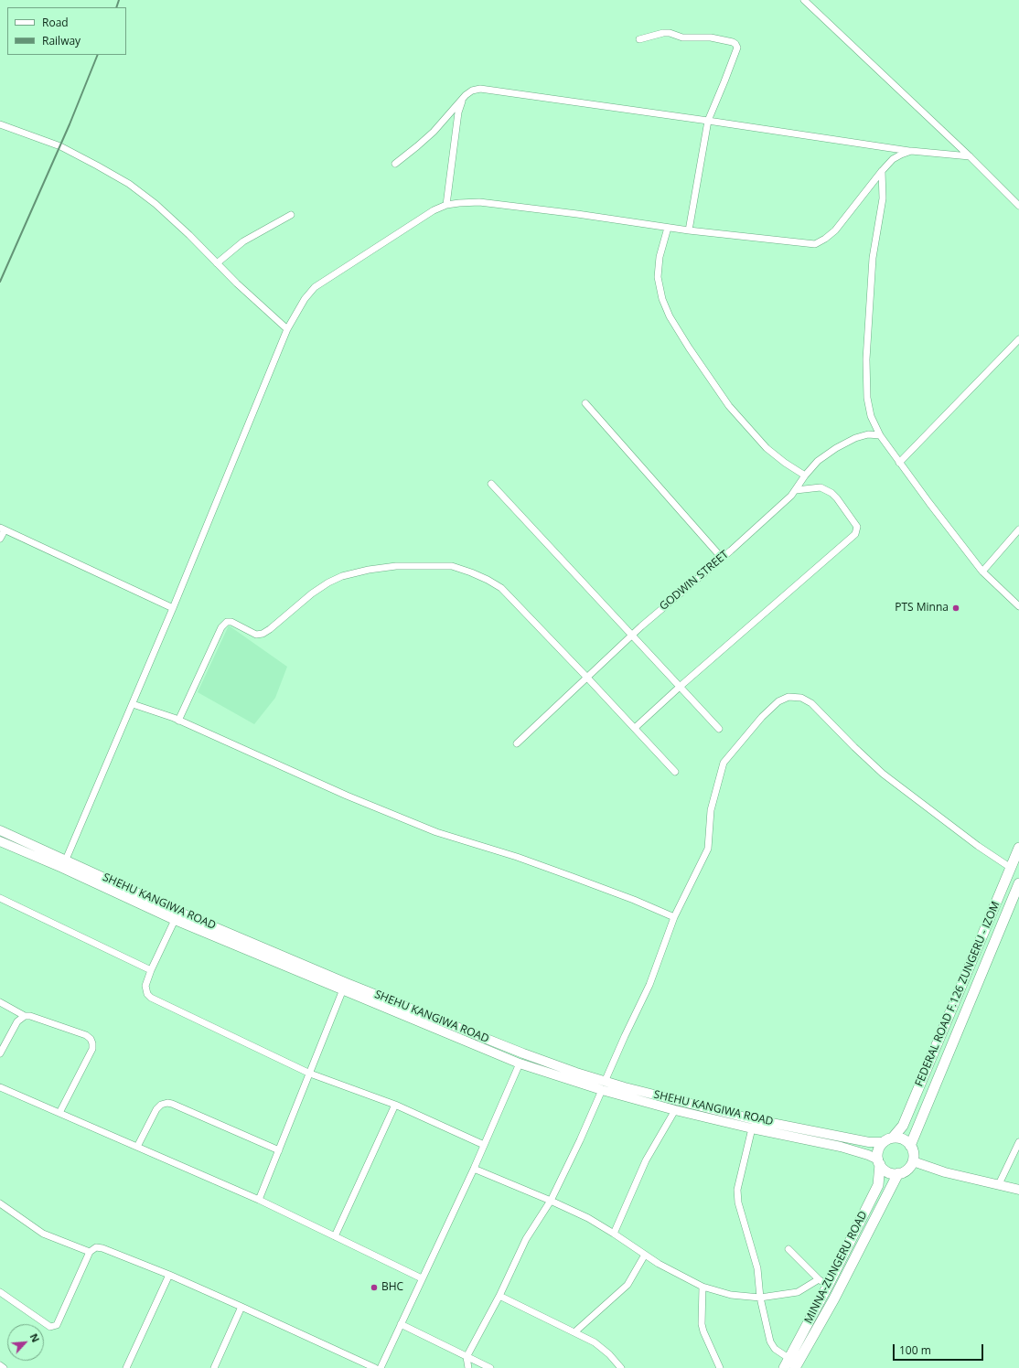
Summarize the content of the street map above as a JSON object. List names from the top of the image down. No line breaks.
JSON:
{"streets":{"main road":["SHEHU KANGIWA ROAD","FEDERAL ROAD F.126 ZUNGERU - IZOM","MINNA-ZUNGERU ROAD"],"street":["GODWIN STREET"]},"crossings":[["SHEHU KANGIWA ROAD","FEDERAL ROAD F.126 ZUNGERU - IZOM"],["SHEHU KANGIWA ROAD","MINNA-ZUNGERU ROAD"],["FEDERAL ROAD F.126 ZUNGERU - IZOM","MINNA-ZUNGERU ROAD"]],"places":["PTS Minna","BHC"],"legend":["Road","Railway"],"scale_bar":"100 m","north":"top right"}
